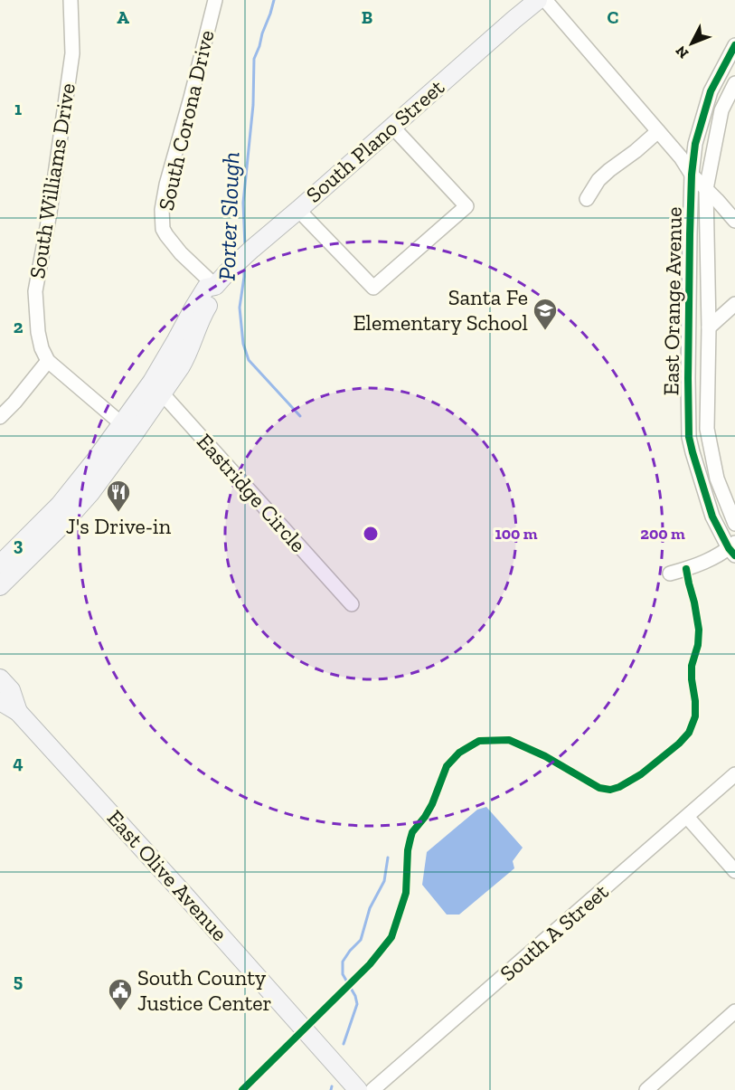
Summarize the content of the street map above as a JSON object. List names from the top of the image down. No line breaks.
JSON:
{"streets":{"main road":["South Plano Street","East Olive Avenue"],"street":["South Corona Drive","South Williams Drive","East Orange Avenue","Eastridge Circle","South A Street"]},"crossings":[["South Corona Drive","South Plano Street"],["South Plano Street","Eastridge Circle"]],"water":["Porter Slough"],"places":{"school or university":["Santa Fe Elementary School"],"restaurant":["J's Drive-in"],"public building":["South County Justice Center"]},"north":"bottom left","grid":{"columns":["A","B","C"],"rows":["1","2","3","4","5"]},"rings":["100 m","200 m"]}
